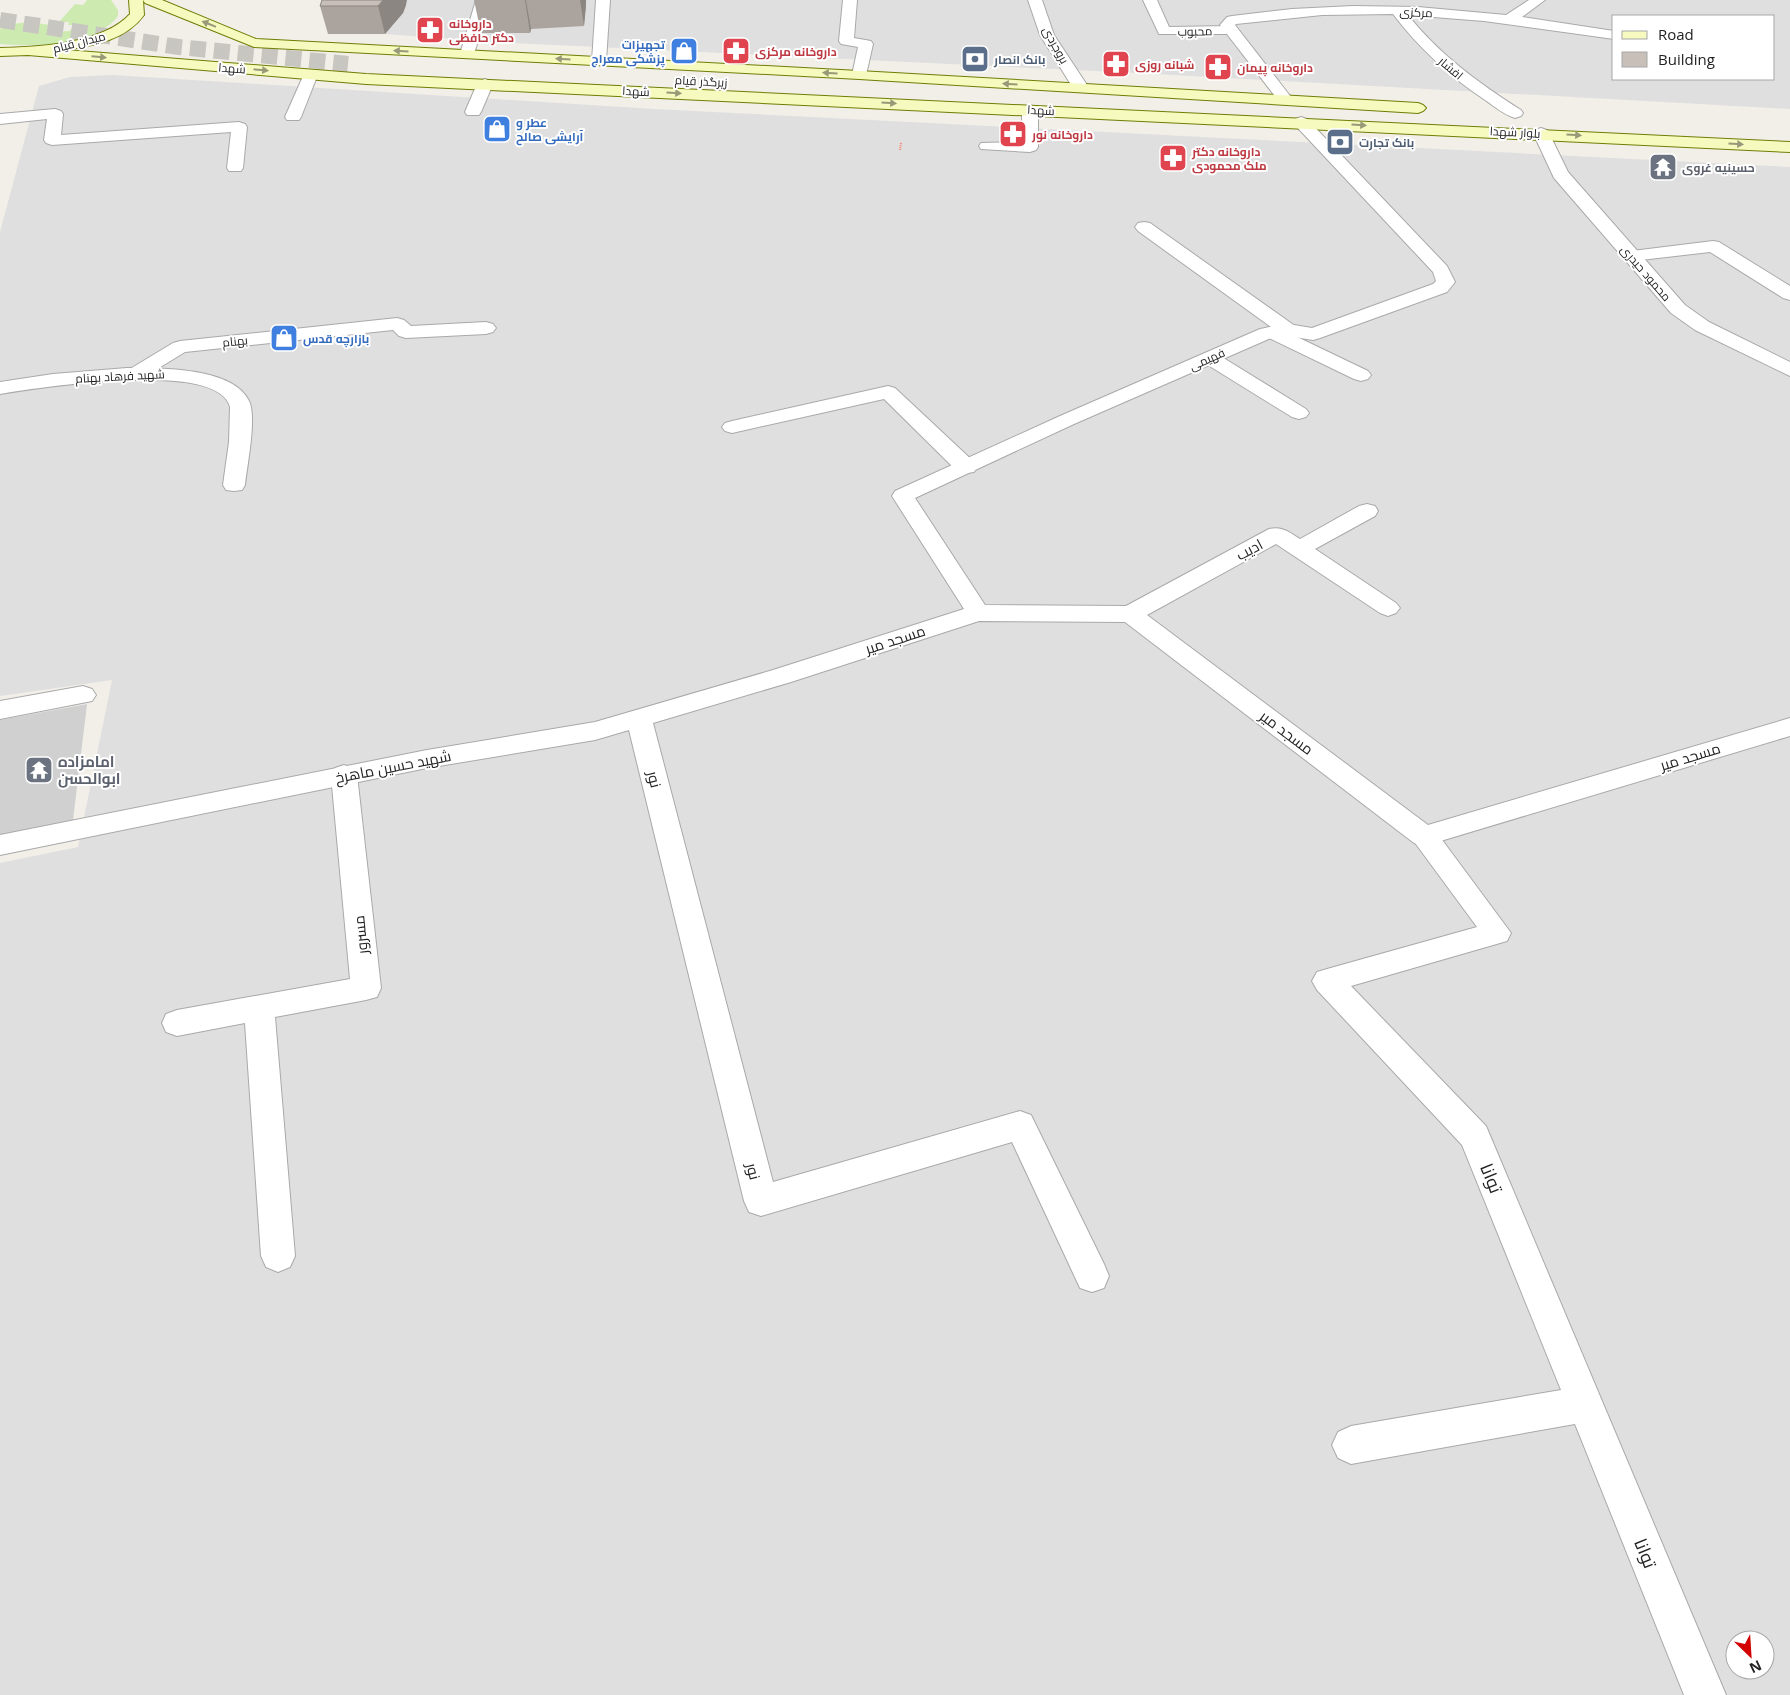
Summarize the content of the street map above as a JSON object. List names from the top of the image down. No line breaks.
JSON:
{"streets":{"main road":["میدان قیام","شهدا","زیرگذر قیام","بلوار شهدا"],"street":["مرکزی","محبوب","بروجردی","افشار","محمود حیدری","بهنام","فهیمی","شهید فرهاد بهنام","ادیب","مسجد میر","شهید حسین ماهرخ","نور","مسرور","توانا"]},"crossings":[["مرکزی","محبوب"],["مرکزی","افشار"],["میدان قیام","شهدا"],["بروجردی","شهدا"],["شهدا","بلوار شهدا"],["افشار","بلوار شهدا"],["بلوار شهدا","محمود حیدری"],["بهنام","شهید فرهاد بهنام"],["فهیمی","مسجد میر"],["ادیب","مسجد میر"],["مسجد میر","شهید حسین ماهرخ"],["مسجد میر","توانا"],["شهید حسین ماهرخ","نور"],["شهید حسین ماهرخ","مسرور"]],"places":{"pharmacy":["داروخانه دکتر حافظی","داروخانه مرکزی","شبانه روزی","داروخانه پیمان","داروخانه نور","داروخانه دکتر ملک محمودی"],"shop":["تجهیزات پزشکی معراج","عطر و آرایشی صالح","بازارچه قدس"],"bank":["بانک انصار","بانک تجارت"],"temple":["حسینیه غروی","امامزاده ابوالحسن"]},"legend":["Road","Building"],"north":"bottom right"}
